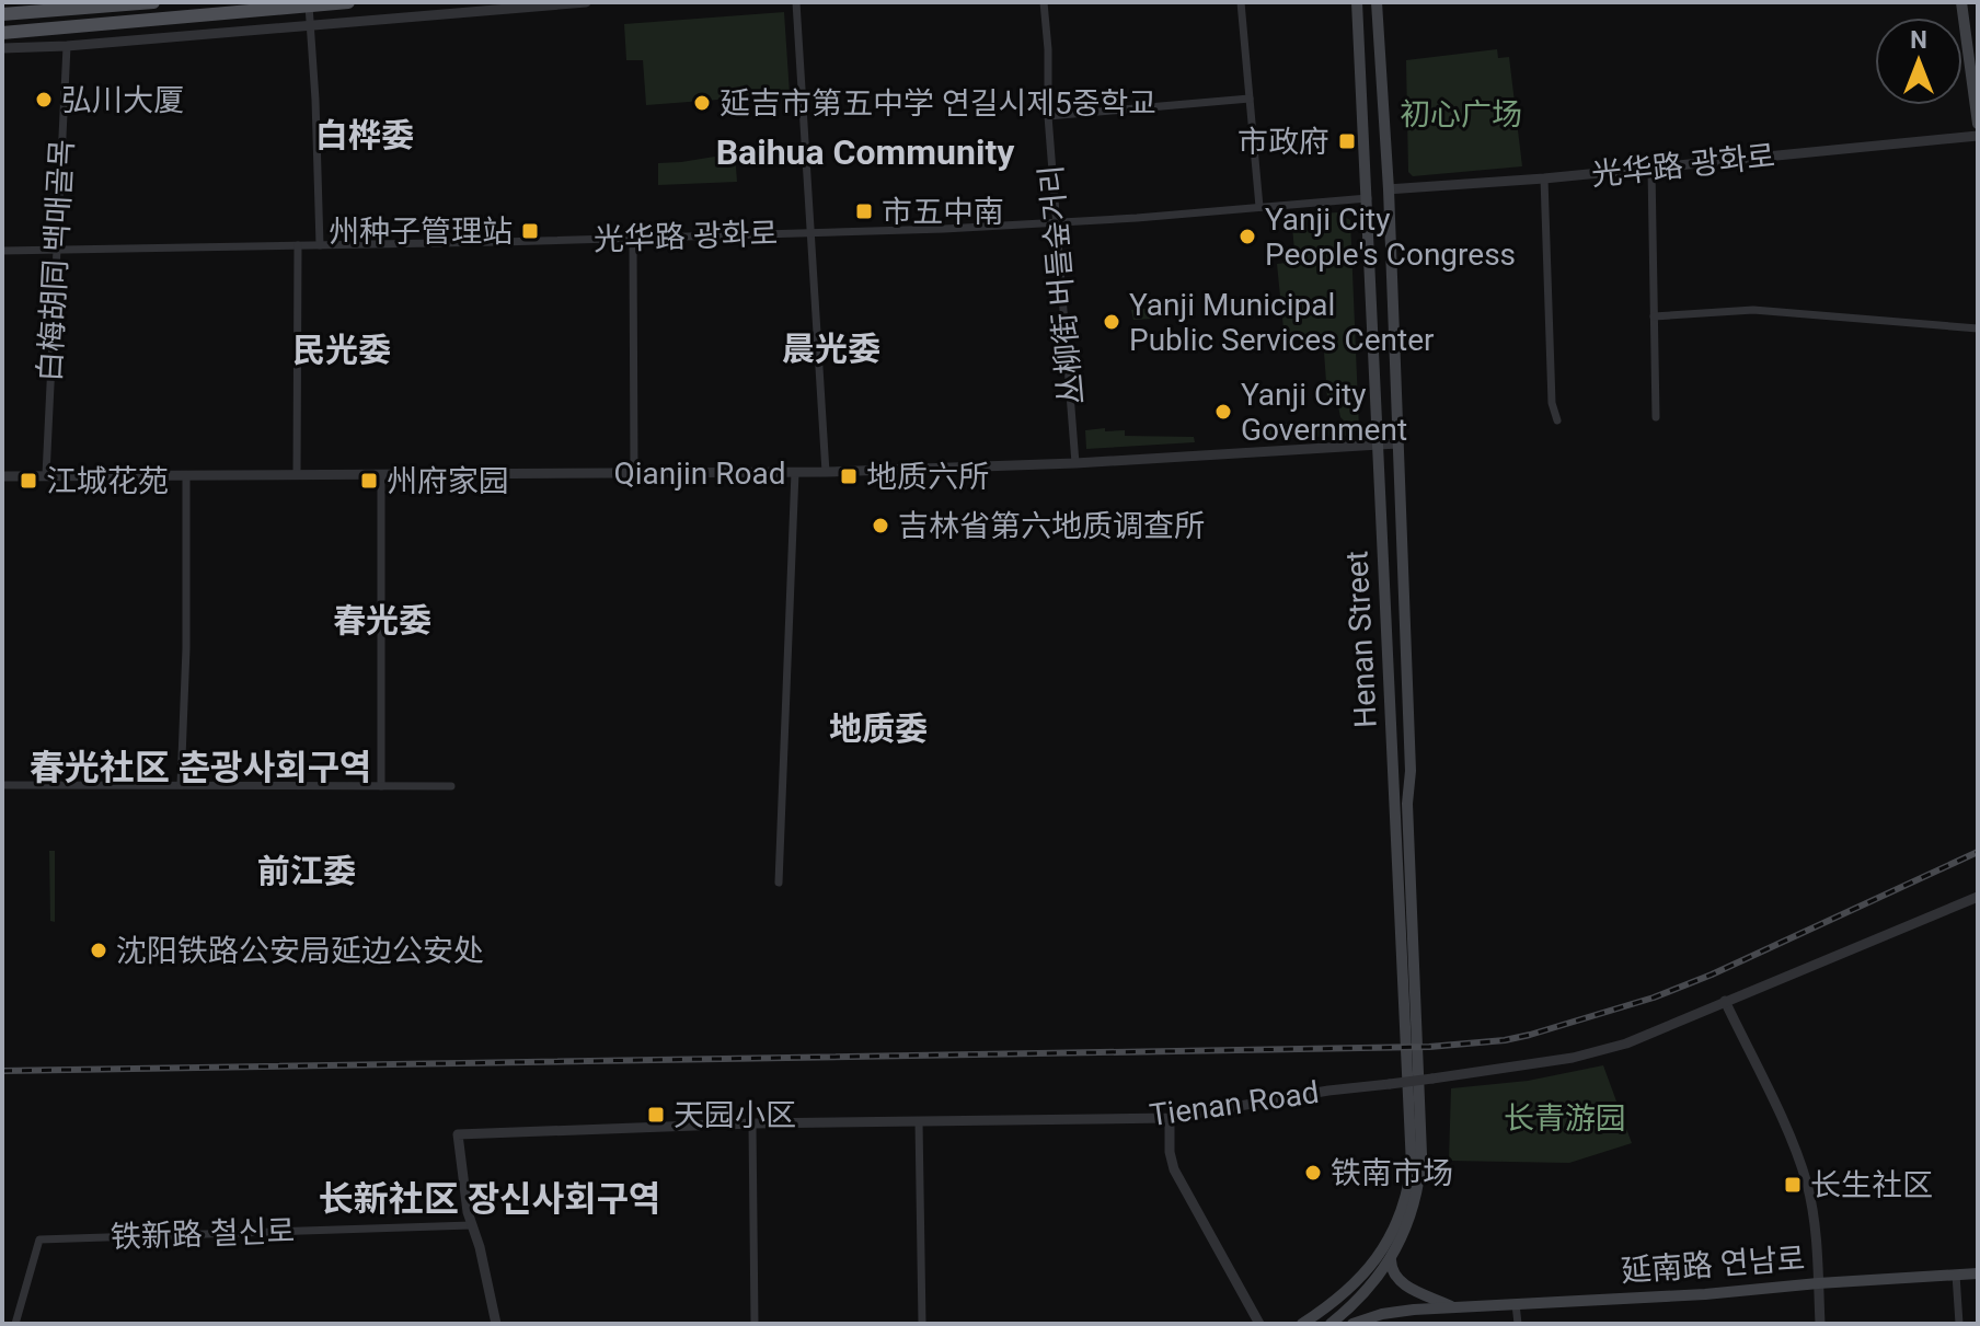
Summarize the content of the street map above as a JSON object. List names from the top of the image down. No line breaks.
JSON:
{"streets":{"main road":["Henan Street","延南路 연남로"],"street":["光华路 광화로","白梅胡同 백매골목","丛柳街 버들숲거리","Qianjin Road","Tienan Road","铁新路 철신로"]},"crossings":[["光华路 광화로","白梅胡同 백매골목"],["光华路 광화로","丛柳街 버들숲거리"],["光华路 광화로","Henan Street"],["白梅胡同 백매골목","Qianjin Road"],["丛柳街 버들숲거리","Qianjin Road"],["Qianjin Road","Henan Street"],["Tienan Road","铁新路 철신로"]],"districts":["白桦委","Baihua Community","晨光委","民光委","春光委","地质委","春光社区 춘광사회구역","前江委","长新社区 장신사회구역"],"parks":["初心广场","长青游园"],"places":{"other":["弘川大厦","延吉市第五中学 연길시제5중학교","Yanji City People's Congress","Yanji Municipal Public Services Center","Yanji City Government","吉林省第六地质调查所","沈阳铁路公安局延边公安处","铁南市场"],"transit":["市政府","市五中南","州种子管理站","地质六所","江城花苑","州府家园","天园小区","长生社区"]},"north":"top"}
